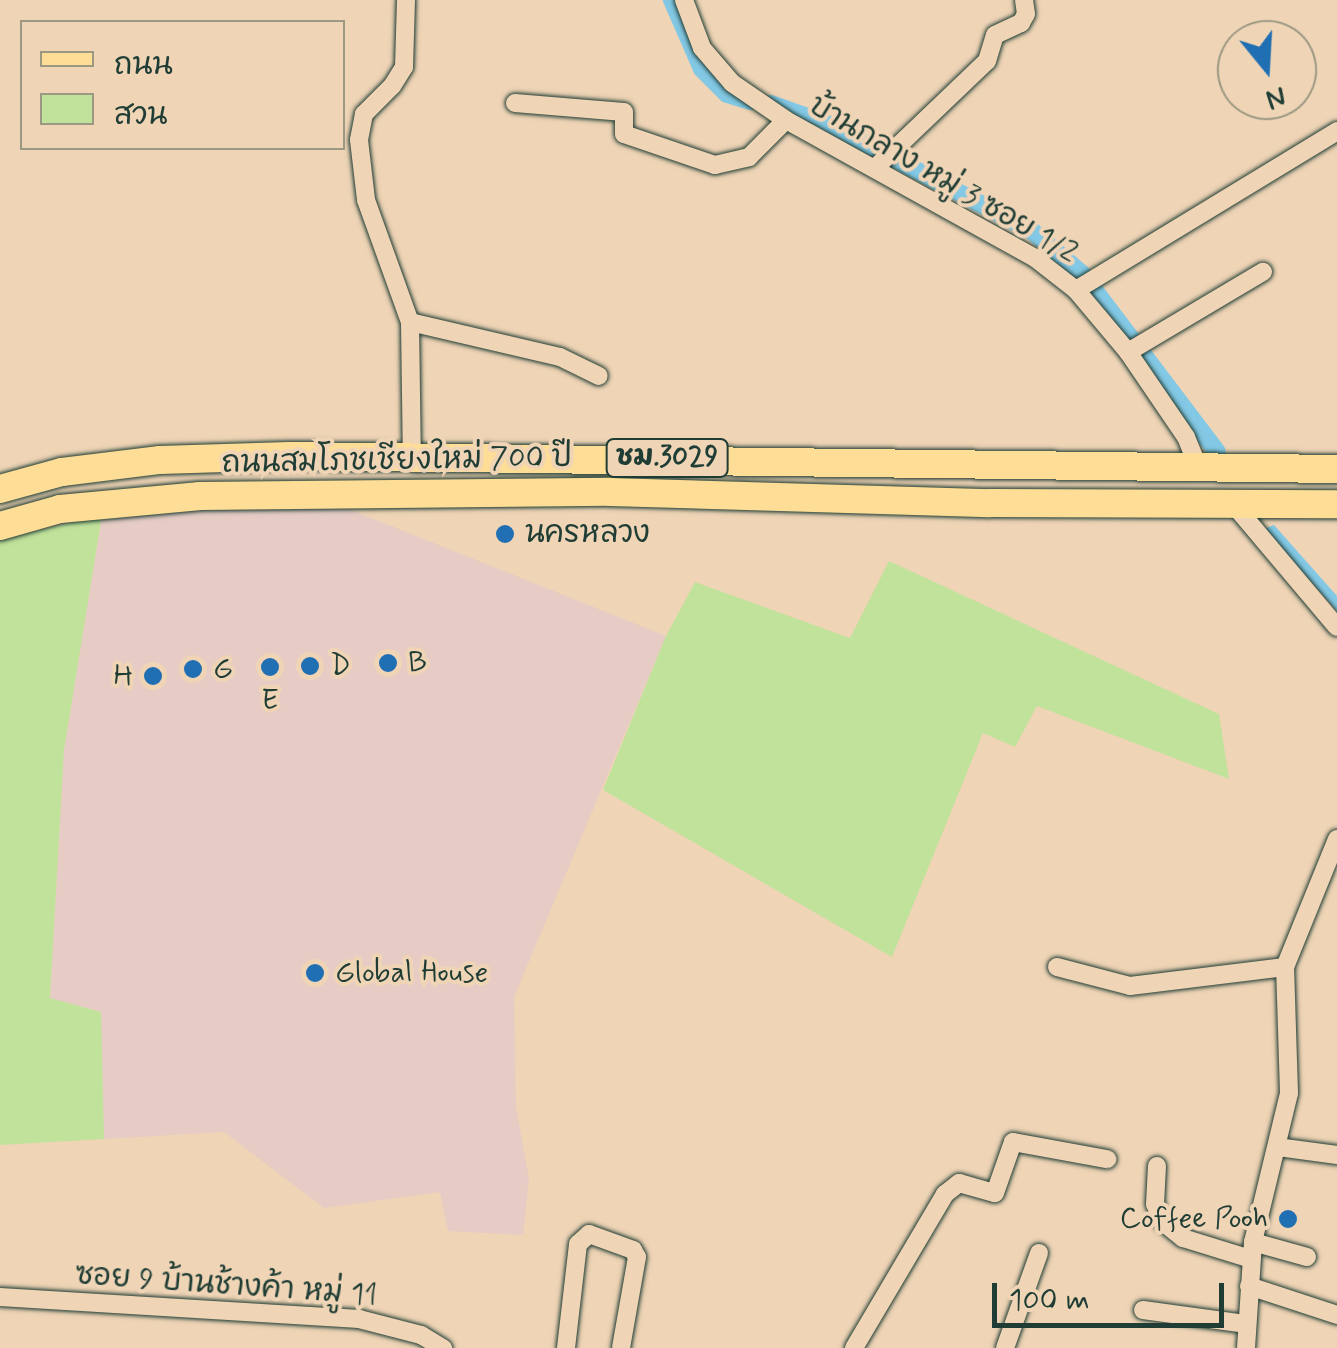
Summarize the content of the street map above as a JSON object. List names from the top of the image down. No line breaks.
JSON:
{"streets":{"main road":["ชม.3029","ถนนสมโภชเชียงใหม่ 700 ปี"],"street":["บ้านกลาง หมู่ 3 ซอย 1/2","ซอย 9 บ้านช้างค้า หมู่ 11"]},"crossings":[["บ้านกลาง หมู่ 3 ซอย 1/2","ถนนสมโภชเชียงใหม่ 700 ปี"]],"places":["นครหลวง","B","D","E","G","H","Global House","Coffee Pooh"],"legend":["ถนน","สวน"],"scale_bar":"100 m","north":"bottom"}
